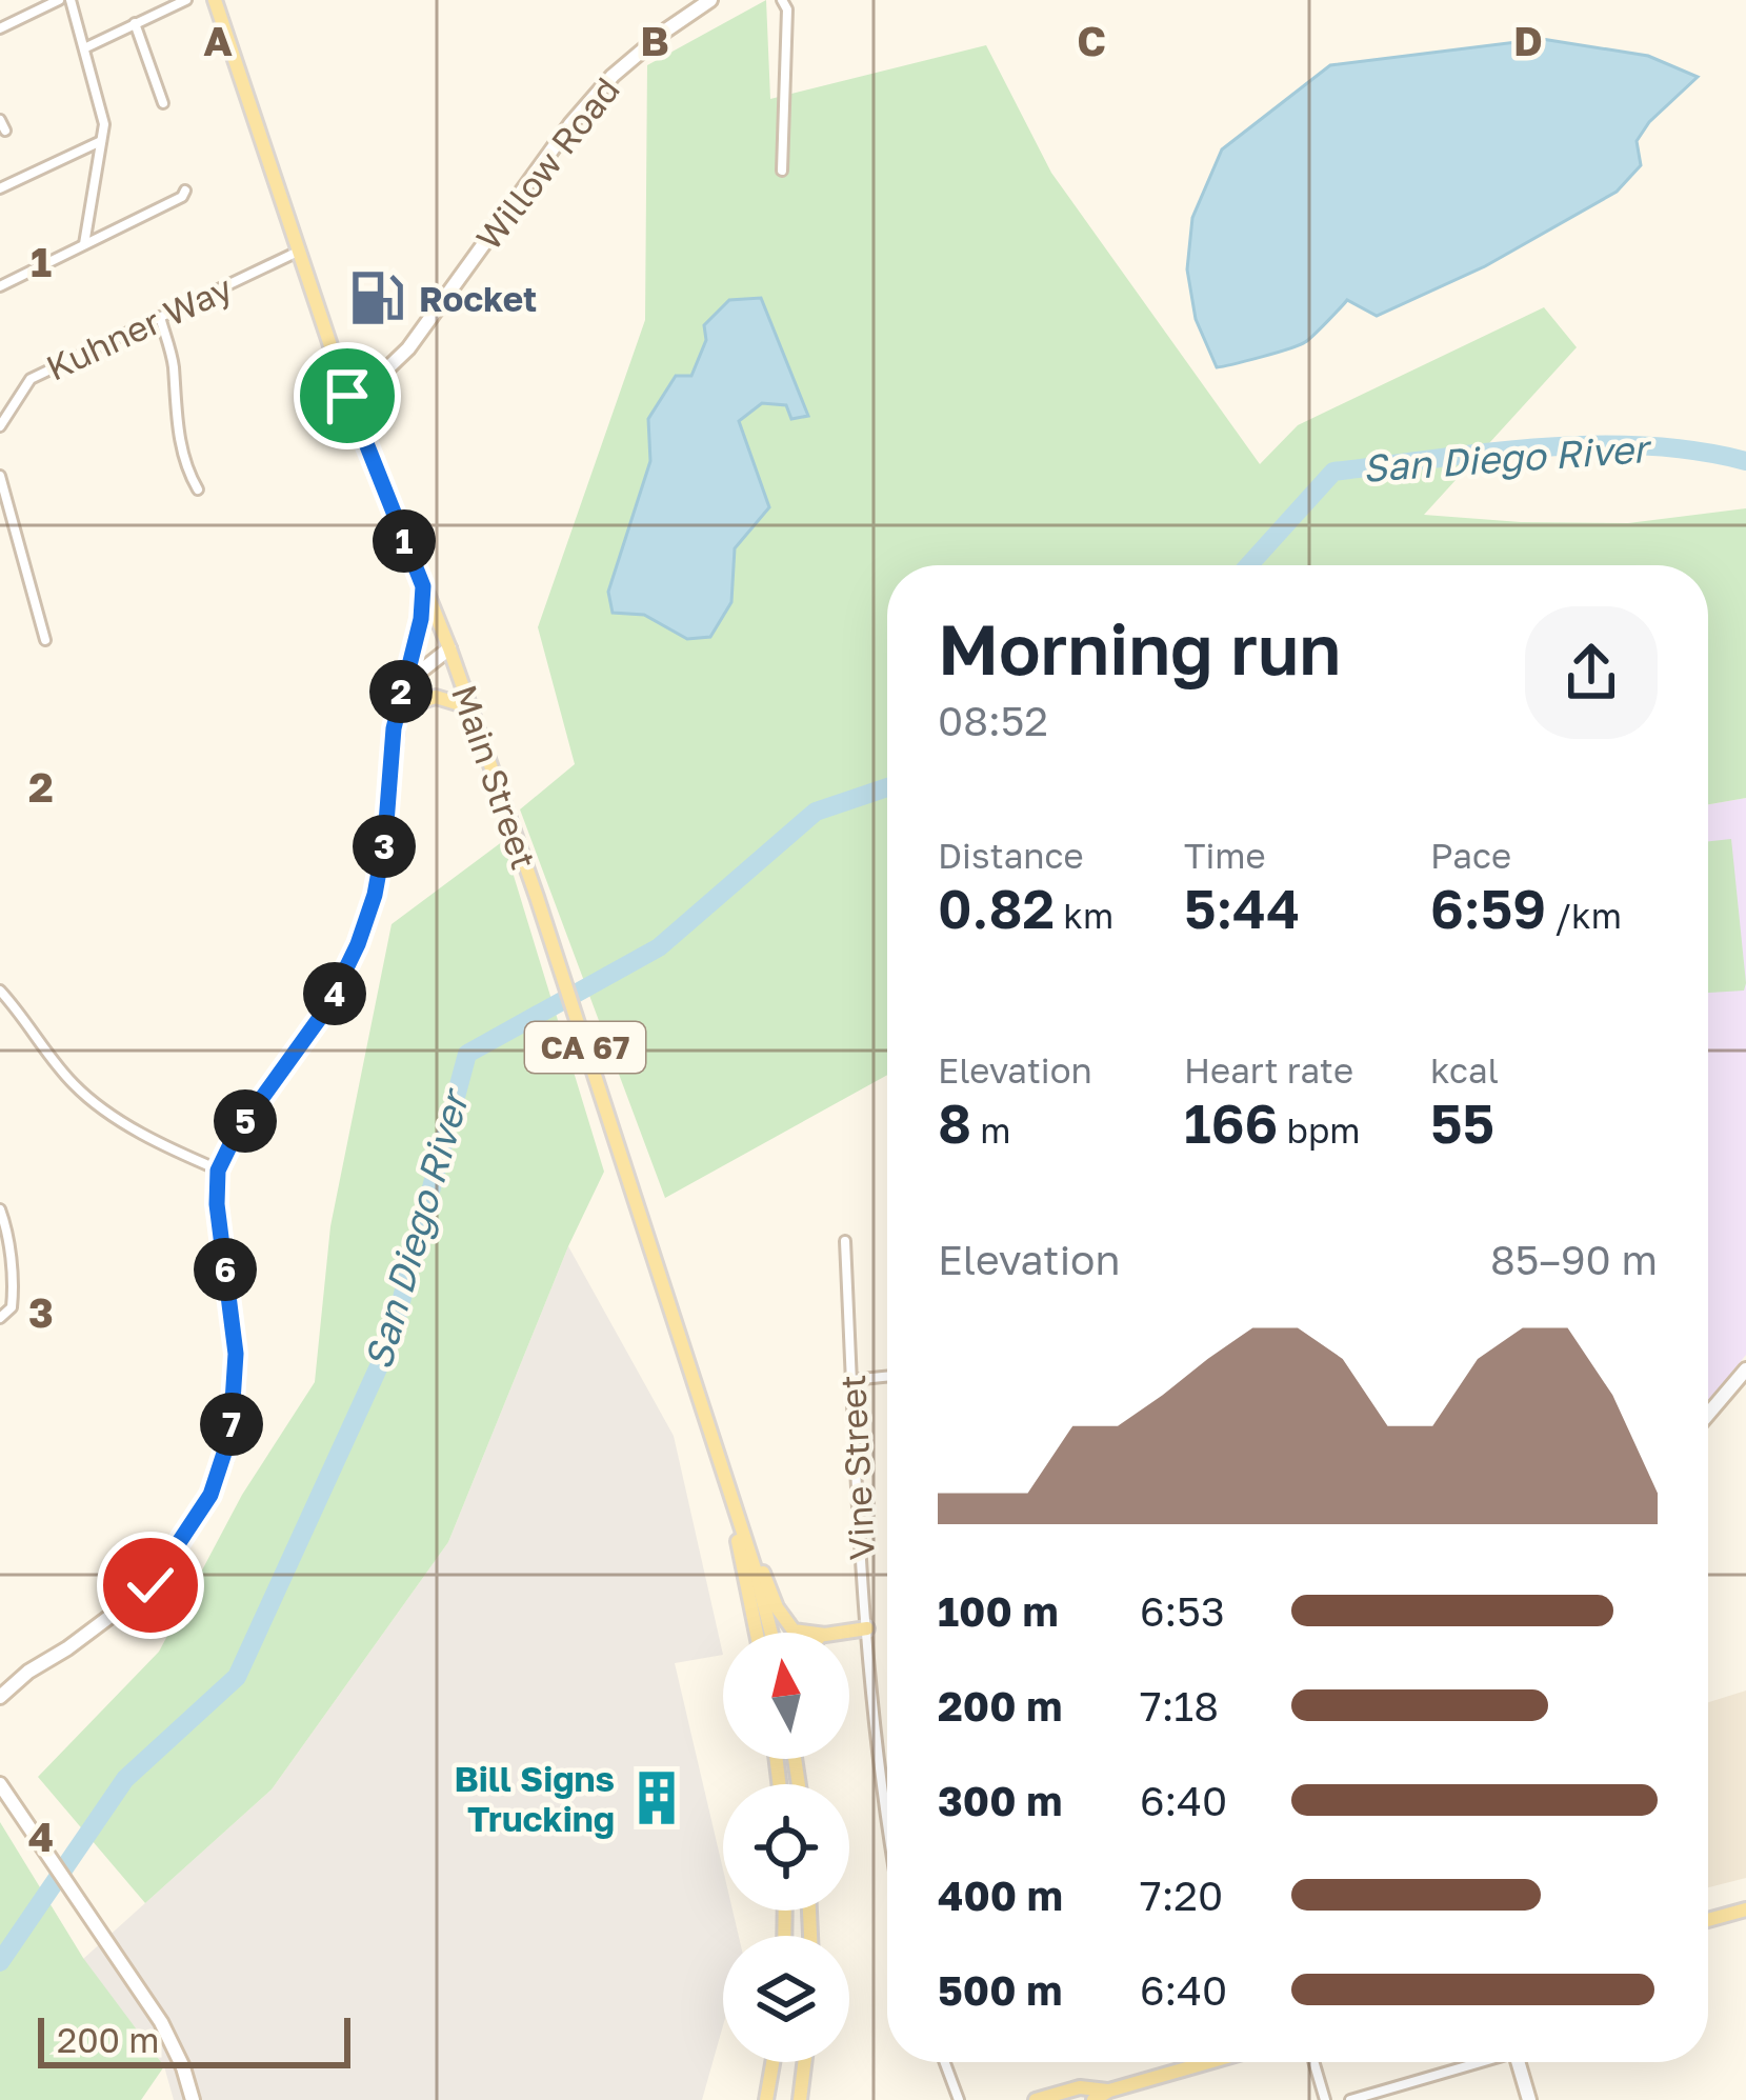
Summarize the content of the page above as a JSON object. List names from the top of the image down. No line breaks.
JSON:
{"streets":{"main road":["Main Street","CA 67"],"street":["Willow Road","Kuhner Way","Vine Street"]},"crossings":[["Willow Road","Main Street"],["Kuhner Way","Main Street"]],"water":["San Diego River"],"places":{"fuel station":["Rocket"],"building":["Bill Signs Trucking"]},"scale_bar":"200 m","north":"top","page":{"pins":["1","2","3","4","5","6","7"],"heading":["Morning run","08:52"],"stats":[["Distance","0.82 km"],["Time","5:44"],["Pace","6:59 /km"],["Elevation","8 m"],["Heart rate","166 bpm"],["kcal","55"]],"chart":["Elevation","85–90 m"],"list":[{"name":"100 m","note":"6:53"},{"name":"200 m","note":"7:18"},{"name":"300 m","note":"6:40"},{"name":"400 m","note":"7:20"},{"name":"500 m","note":"6:40"}],"scale":"200 m"},"grid":{"columns":["A","B","C","D"],"rows":["1","2","3","4"]}}
